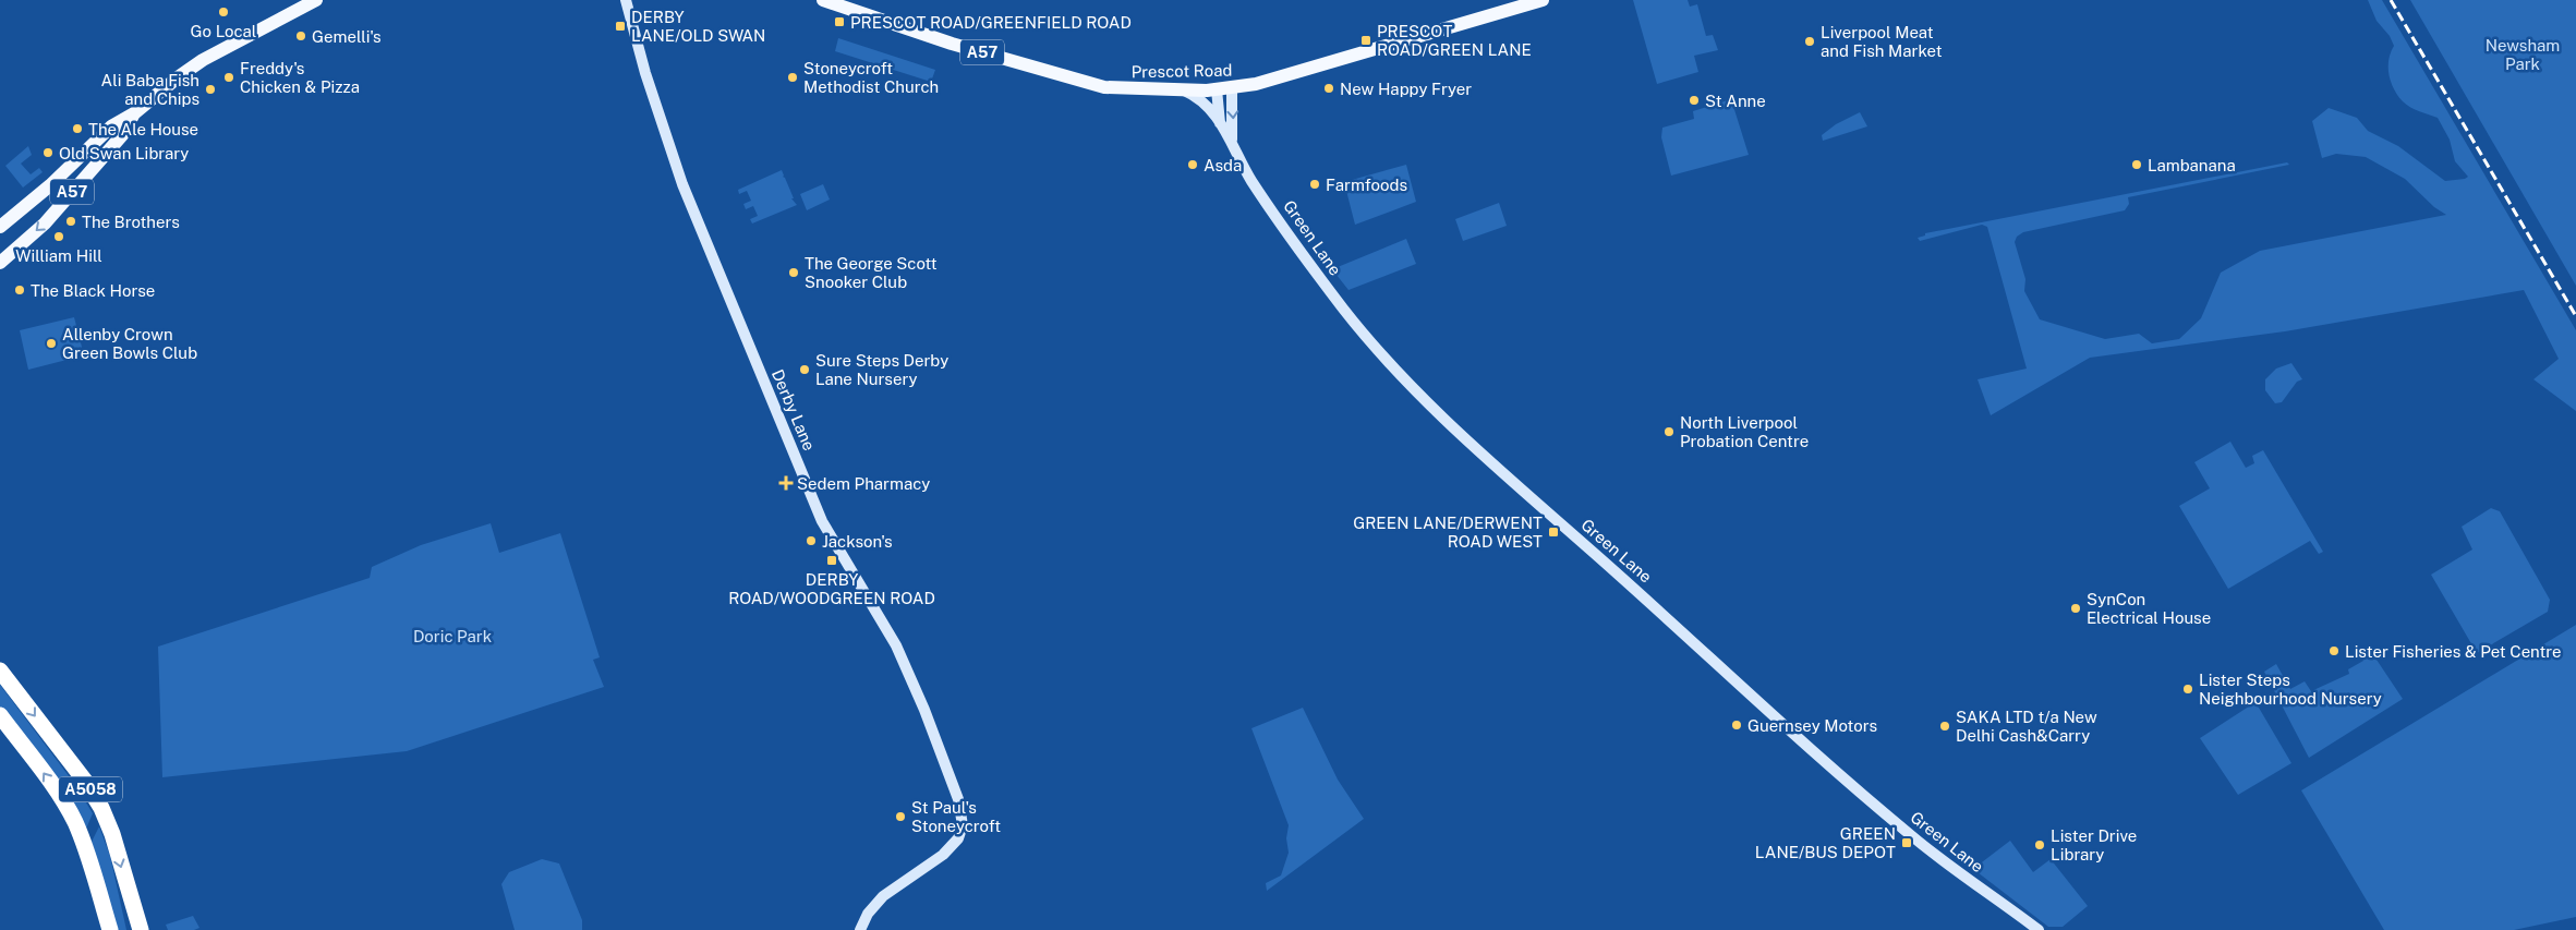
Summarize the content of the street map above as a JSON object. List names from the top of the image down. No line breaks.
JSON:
{"streets":{"highway":["A5058"],"main road":["A57","Prescot Road","Green Lane","Derby Lane"]},"crossings":[["Prescot Road","Green Lane"]],"parks":["Newsham Park","Doric Park"],"places":{"other":["Go Local","Gemelli's","Liverpool Meat and Fish Market","Freddy's Chicken & Pizza","Stoneycroft Methodist Church","New Happy Fryer","Ali Baba Fish and Chips","St Anne","The Ale House","Old Swan Library","Asda","Lambanana","Farmfoods","The Brothers","William Hill","The George Scott Snooker Club","The Black Horse","Allenby Crown Green Bowls Club","Sure Steps Derby Lane Nursery","North Liverpool Probation Centre","Jackson's","SynCon Electrical House","Lister Fisheries & Pet Centre","Lister Steps Neighbourhood Nursery","Guernsey Motors","SAKA LTD t/a New Delhi Cash&Carry","St Paul's Stoneycroft","Lister Drive Library"],"transit":["PRESCOT ROAD/GREENFIELD ROAD","DERBY LANE/OLD SWAN","PRESCOT ROAD/GREEN LANE","GREEN LANE/DERWENT ROAD WEST","DERBY ROAD/WOODGREEN ROAD","GREEN LANE/BUS DEPOT"],"health":["Sedem Pharmacy"]}}
